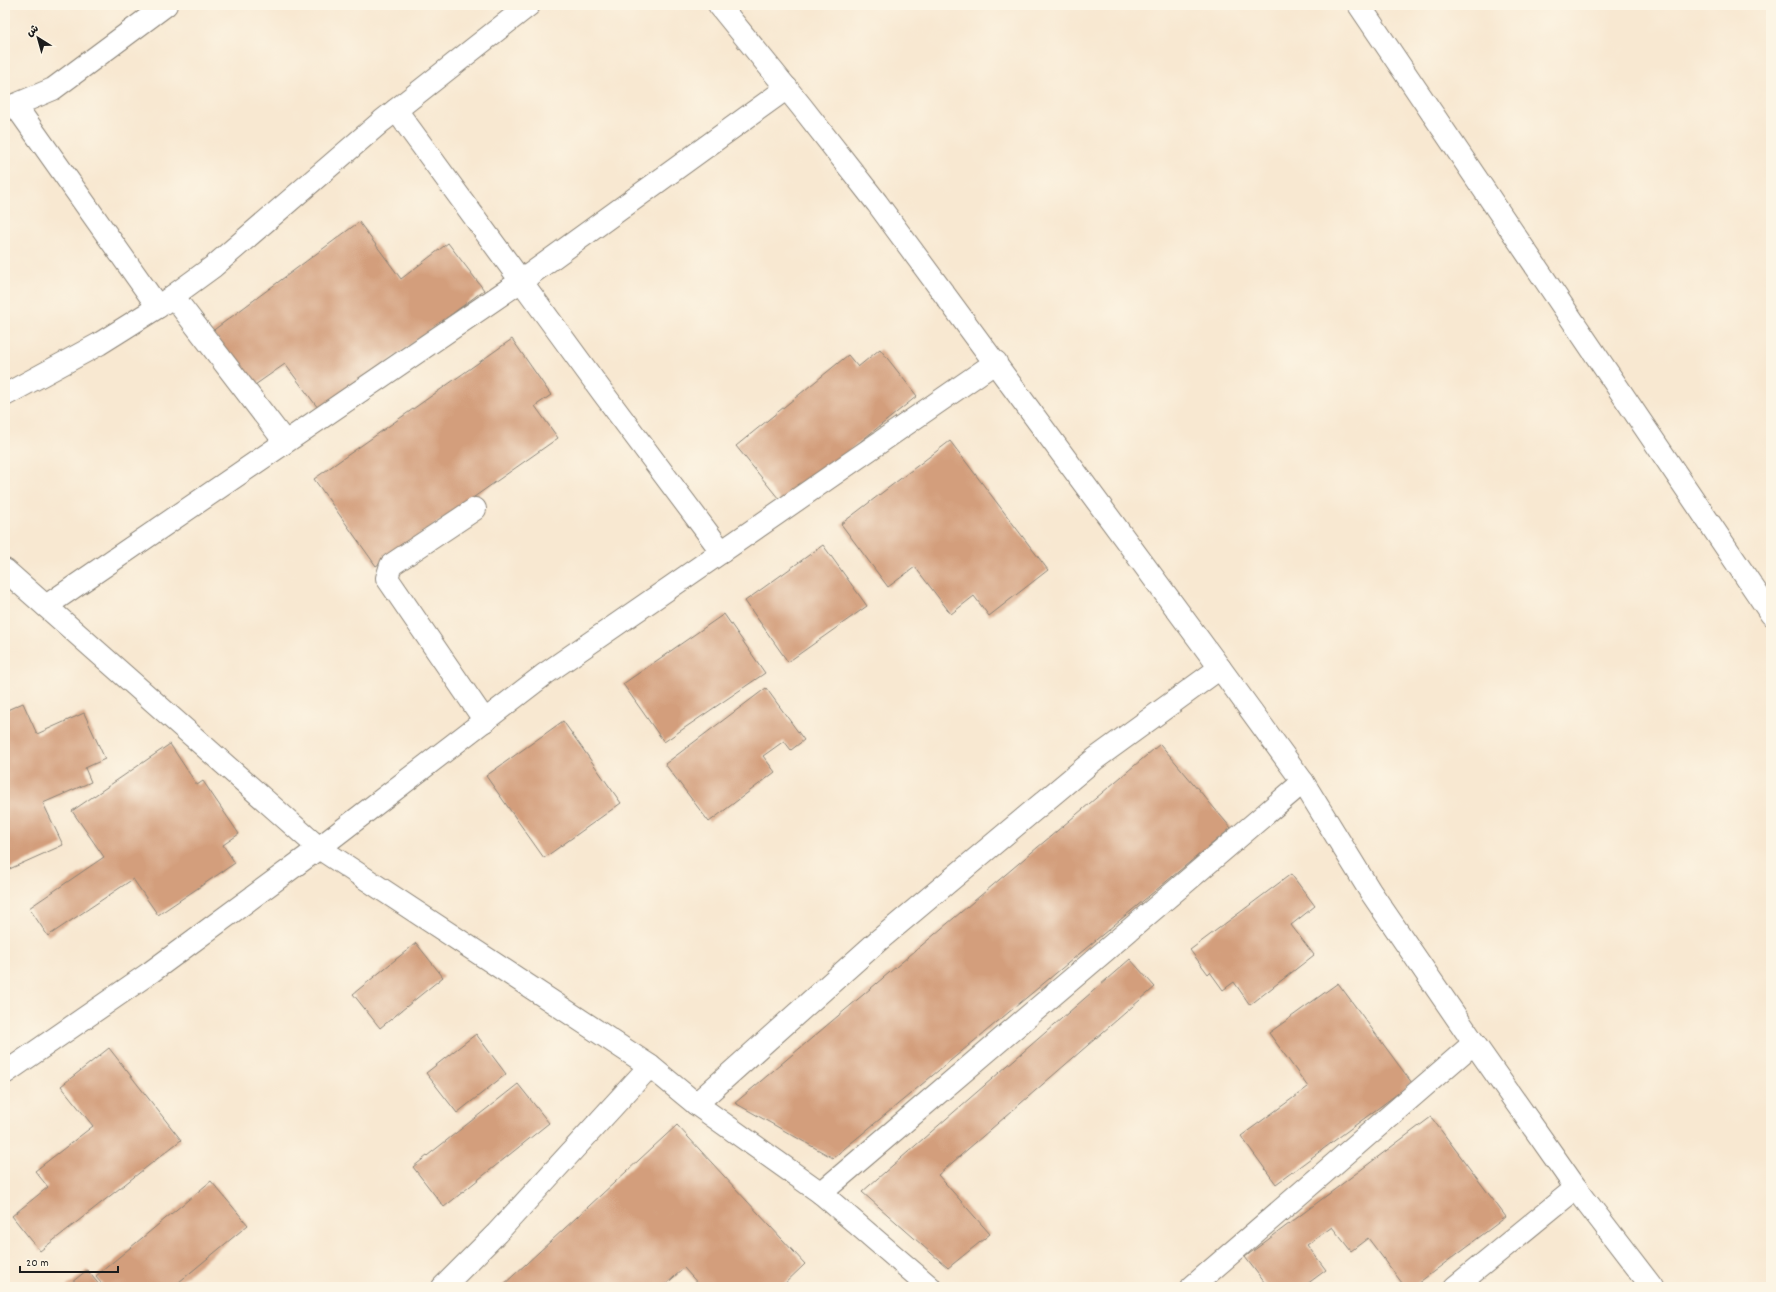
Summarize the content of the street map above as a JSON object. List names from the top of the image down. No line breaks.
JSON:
{"scale_bar":"20 m","north":"top left"}
